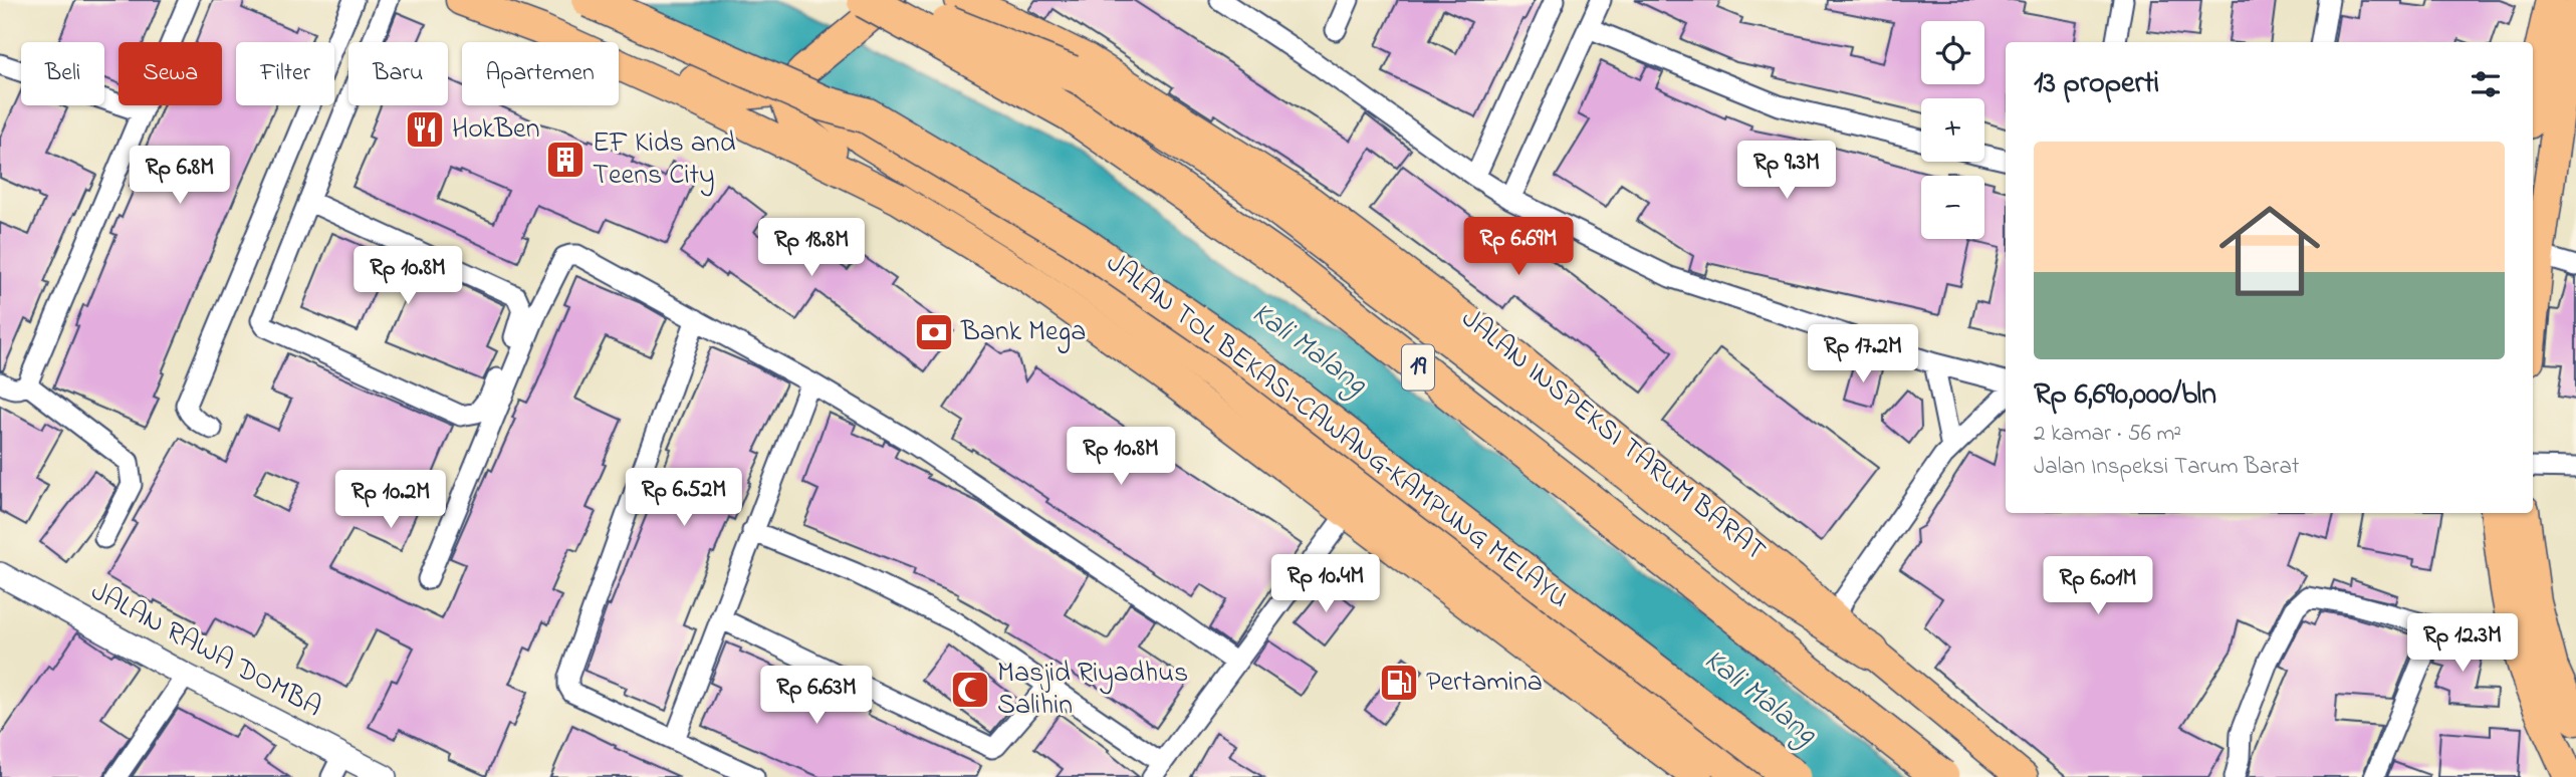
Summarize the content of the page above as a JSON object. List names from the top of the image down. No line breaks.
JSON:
{"streets":{"highway":["19","JALAN TOL BEKASI–CAWANG–KAMPUNG MELAYU"],"main road":["JALAN INSPEKSI TARUM BARAT"],"street":["JALAN RAWA DOMBA"]},"water":["Kali Malang"],"places":{"restaurant":["HokBen"],"building":["EF Kids and Teens City"],"bank":["Bank Mega"],"fuel station":["Pertamina"],"mosque":["Masjid Riyadhus Salihin"]},"page":{"map_buttons":["+","−"],"chip":["Beli","Sewa","Filter","Baru","Apartemen"],"heading":"13 properti","list":[{"name":"Rp 6,690,000/bln","note":"2 kamar · 56 m² · Jalan Inspeksi Tarum Barat"}],"price":["Rp 9.3M","Rp 6.8M","Rp 6.69M","Rp 18.8M","Rp 10.8M","Rp 17.2M","Rp 10.8M","Rp 6.52M","Rp 10.2M","Rp 10.4M","Rp 6.01M","Rp 12.3M","Rp 6.63M"]}}
